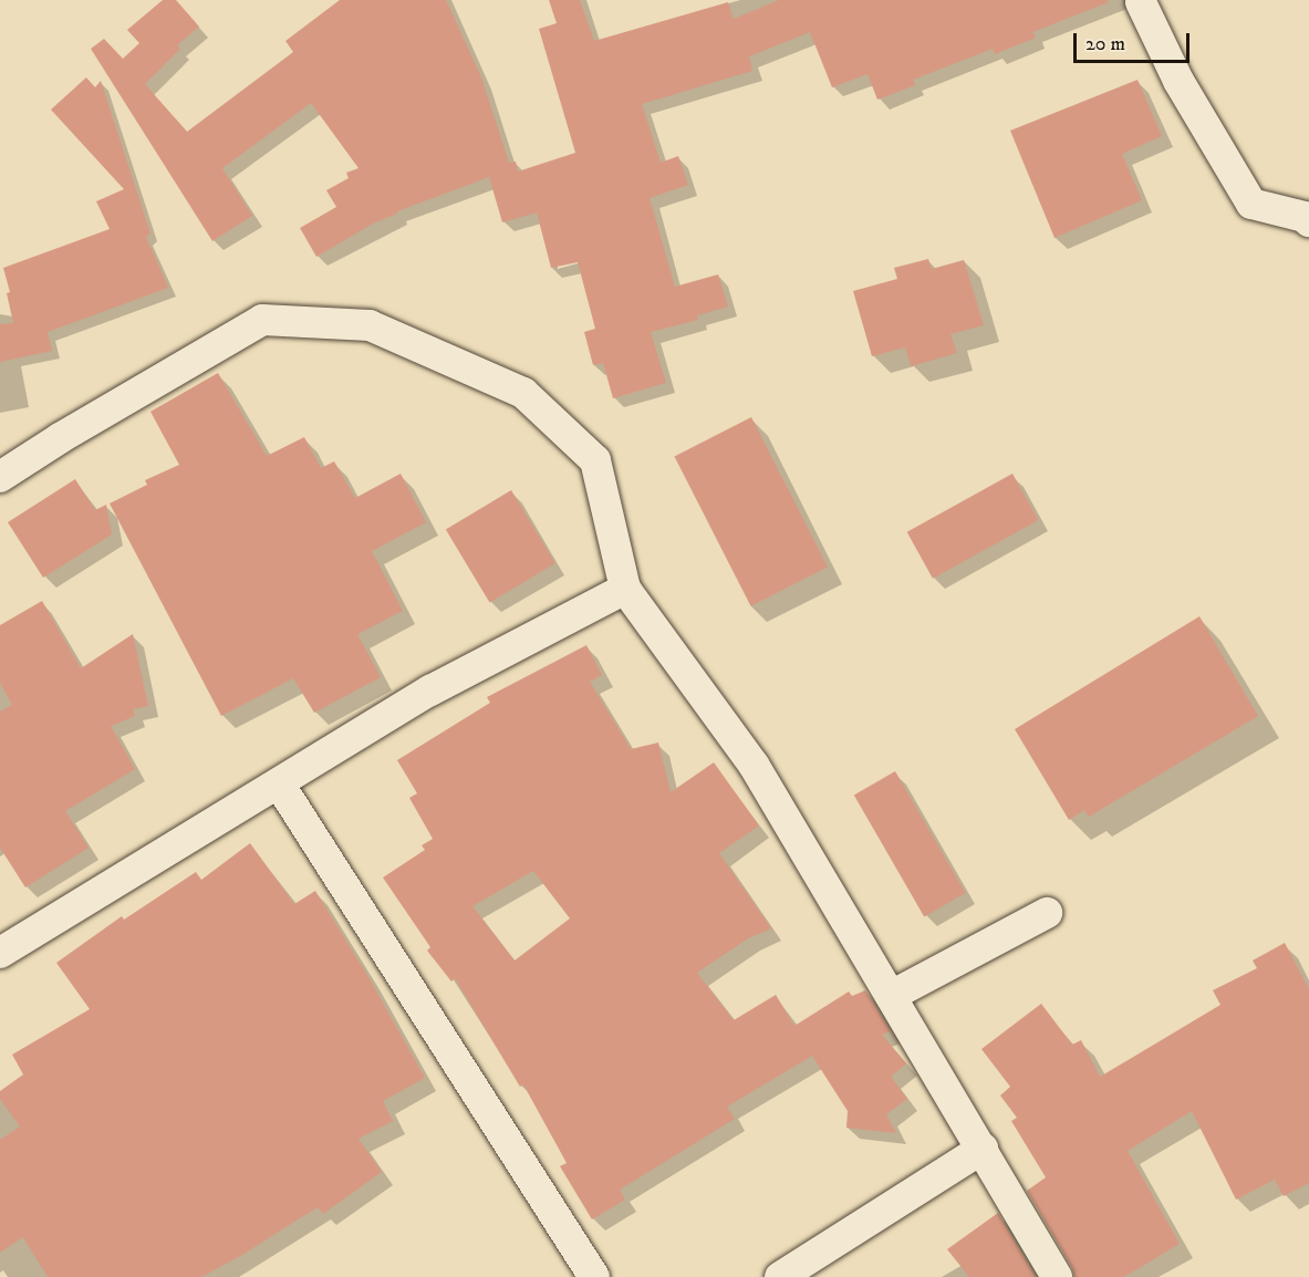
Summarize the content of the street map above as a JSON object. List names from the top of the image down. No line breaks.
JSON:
{"scale_bar":"20 m"}
